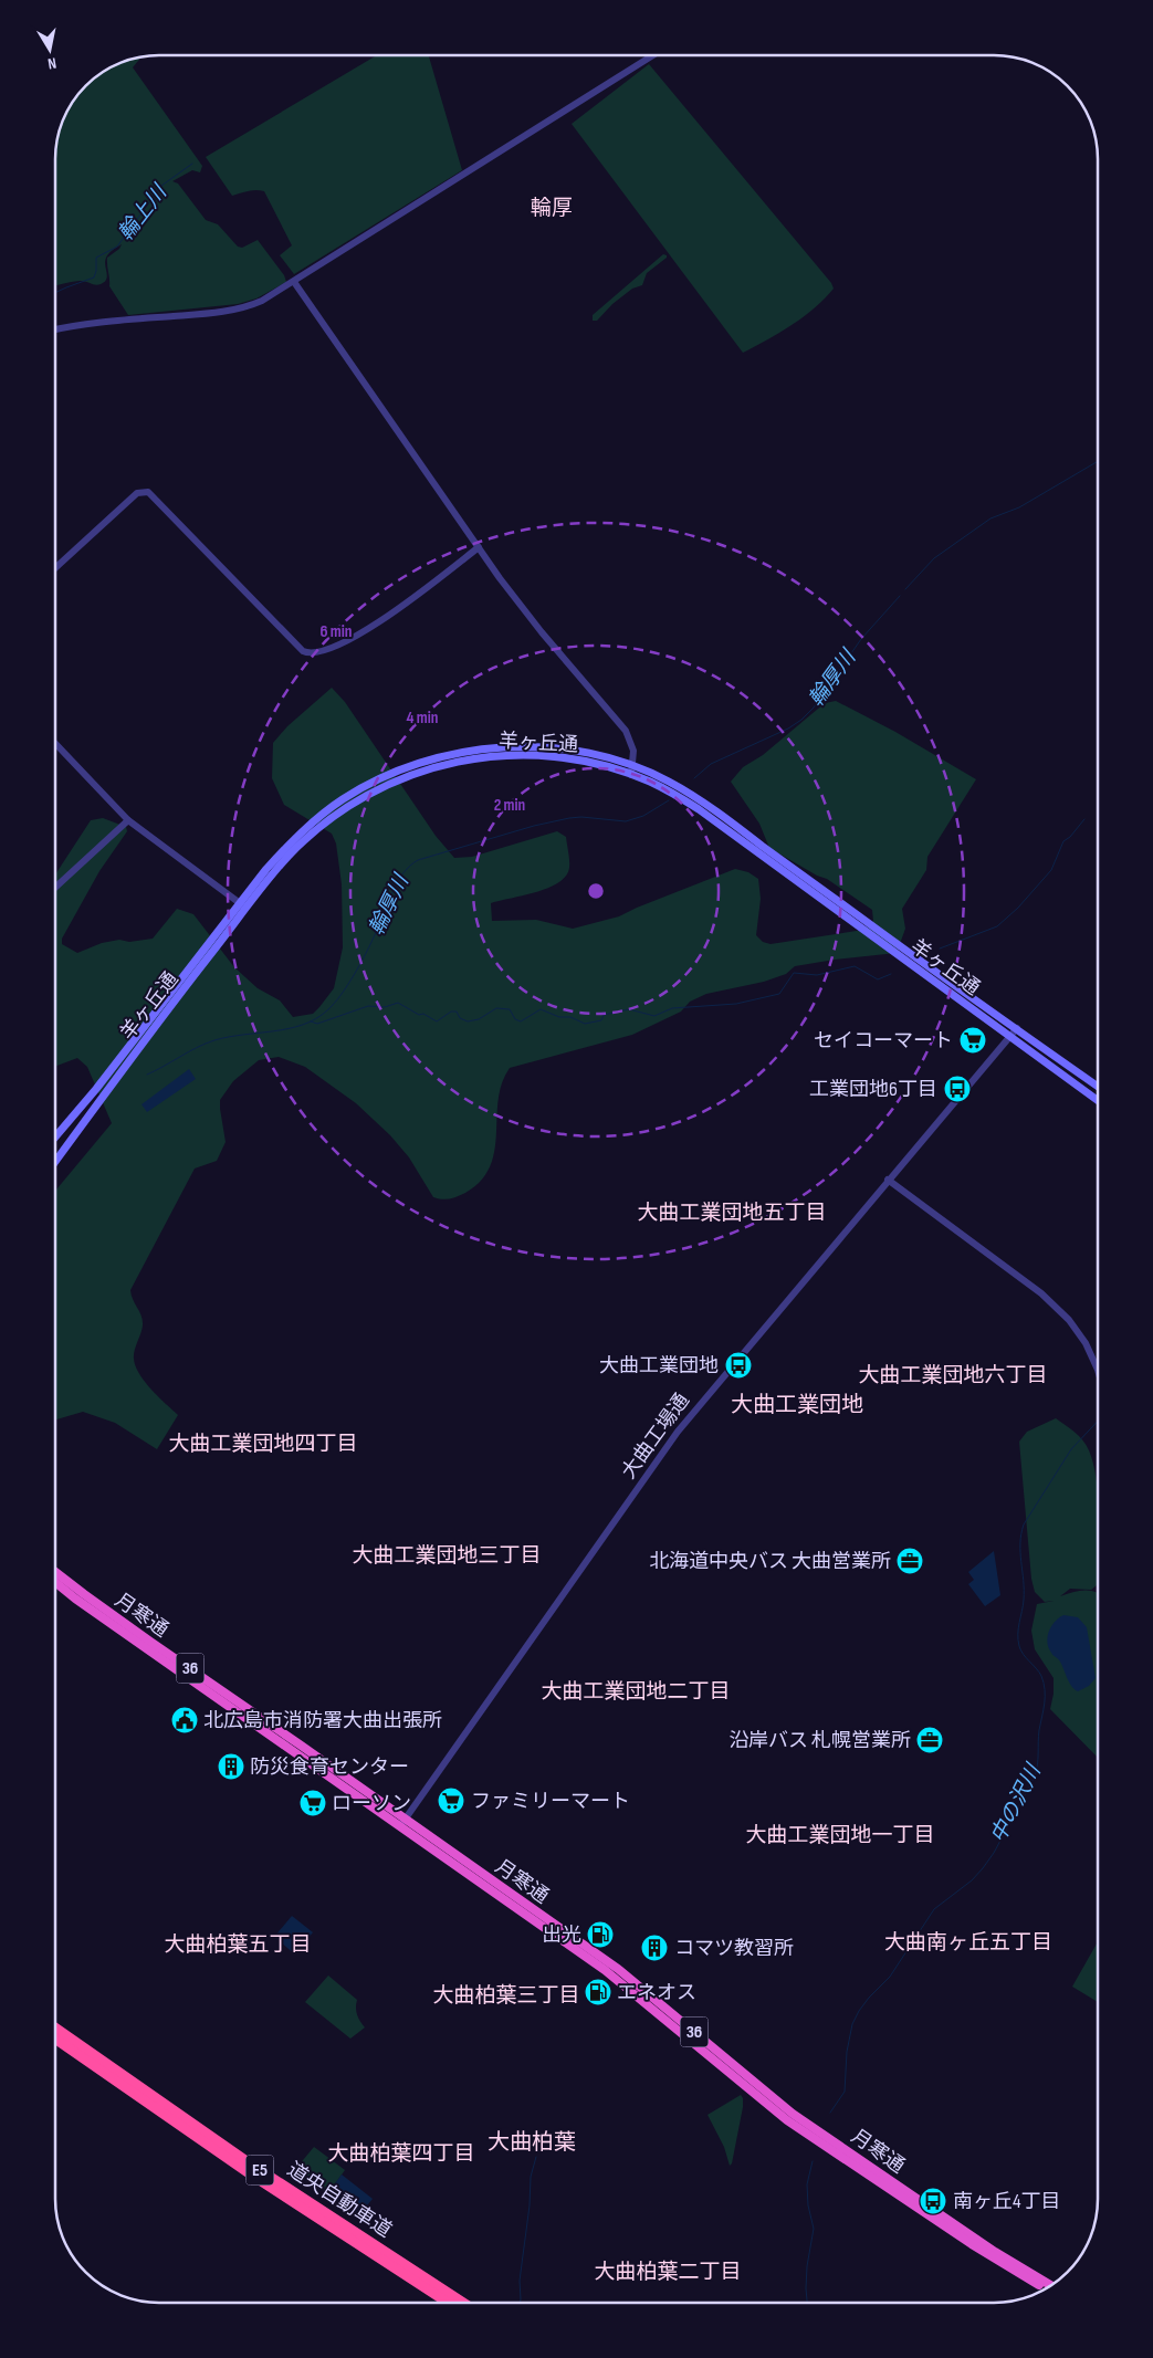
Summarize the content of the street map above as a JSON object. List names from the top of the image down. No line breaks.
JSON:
{"streets":{"highway":["月寒通","36","E5","道央自動車道"],"main road":["羊ヶ丘通"],"street":["大曲工場通"]},"crossings":[["羊ヶ丘通","大曲工場通"],["大曲工場通","月寒通"]],"districts":["輪厚","大曲工業団地五丁目","大曲工業団地六丁目","大曲工業団地","大曲工業団地四丁目","大曲工業団地三丁目","大曲工業団地二丁目","大曲工業団地一丁目","大曲南ヶ丘五丁目","大曲柏葉五丁目","大曲柏葉三丁目","大曲柏葉","大曲柏葉四丁目","大曲柏葉二丁目"],"water":["輪上川","輪厚川","中の沢川"],"places":{"supermarket":["セイコーマート","ファミリーマート","ローソン"],"bus stop":["工業団地6丁目","大曲工業団地","南ヶ丘4丁目"],"office":["北海道中央バス 大曲営業所","沿岸バス 札幌営業所"],"public building":["北広島市消防署大曲出張所"],"building":["防災食育センター","コマツ教習所"],"fuel station":["出光","エネオス"]},"north":"bottom","rings":["6 min","4 min","2 min"]}
